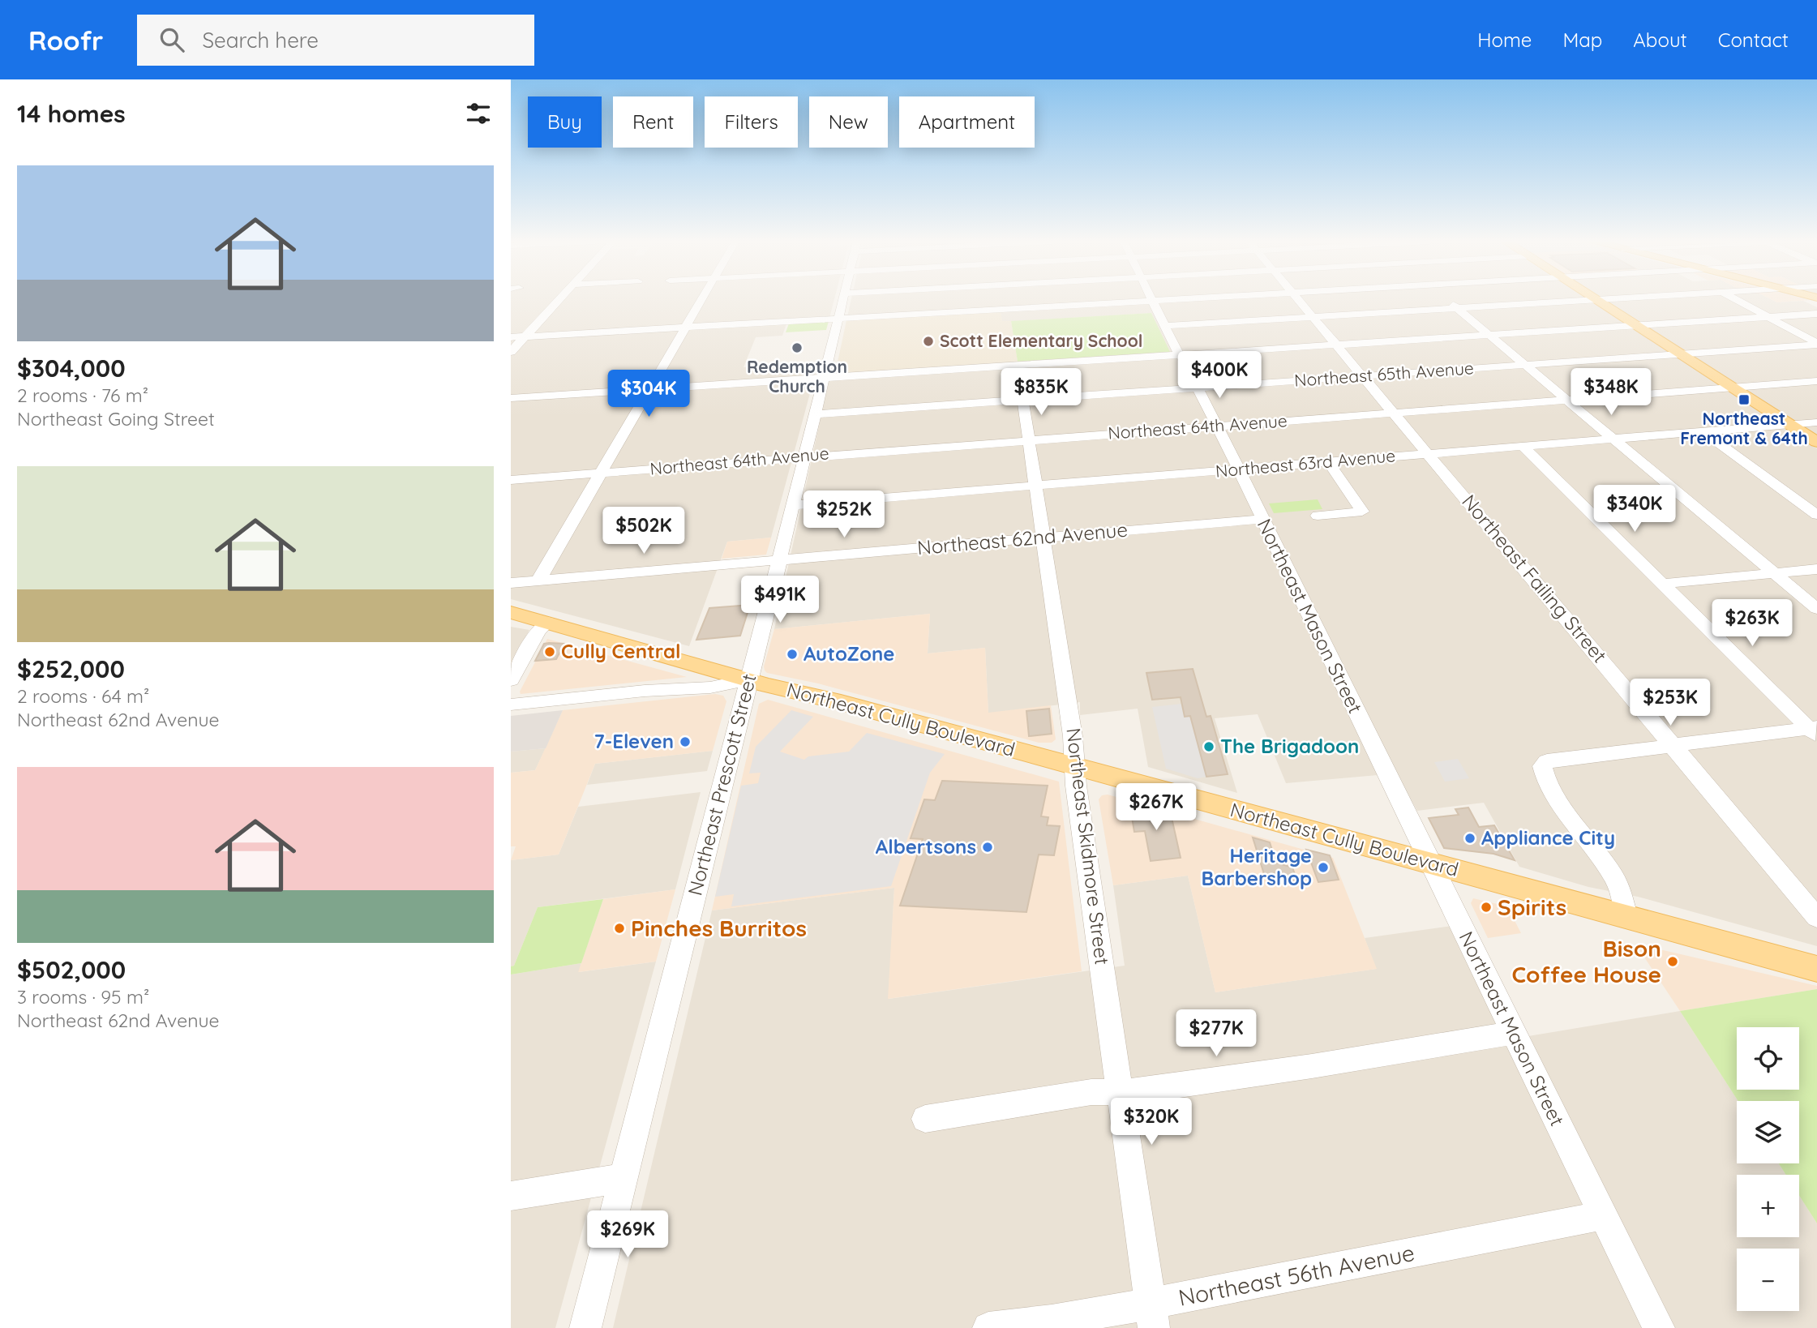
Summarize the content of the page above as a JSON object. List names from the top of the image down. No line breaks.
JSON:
{"streets":{"main road":["Northeast Cully Boulevard"],"street":["Northeast 65th Avenue","Northeast 64th Avenue","Northeast 63rd Avenue","Northeast 62nd Avenue","Northeast Failing Street","Northeast Mason Street","Northeast Prescott Street","Northeast Skidmore Street","Northeast 56th Avenue"]},"crossings":[["Northeast 65th Avenue","Northeast Failing Street"],["Northeast 65th Avenue","Northeast Mason Street"],["Northeast 65th Avenue","Northeast Prescott Street"],["Northeast 65th Avenue","Northeast Skidmore Street"],["Northeast 64th Avenue","Northeast Failing Street"],["Northeast 64th Avenue","Northeast Mason Street"],["Northeast 64th Avenue","Northeast Prescott Street"],["Northeast 64th Avenue","Northeast Skidmore Street"],["Northeast 63rd Avenue","Northeast Failing Street"],["Northeast 63rd Avenue","Northeast Mason Street"],["Northeast 63rd Avenue","Northeast Prescott Street"],["Northeast 63rd Avenue","Northeast Skidmore Street"],["Northeast 62nd Avenue","Northeast Mason Street"],["Northeast 62nd Avenue","Northeast Prescott Street"],["Northeast 62nd Avenue","Northeast Skidmore Street"],["Northeast Mason Street","Northeast Cully Boulevard"],["Northeast Mason Street","Northeast 56th Avenue"],["Northeast Cully Boulevard","Northeast Prescott Street"],["Northeast Cully Boulevard","Northeast Skidmore Street"],["Northeast Skidmore Street","Northeast 56th Avenue"]],"places":{"other":["Scott Elementary School","Redemption Church","Cully Central","AutoZone","7-Eleven","The Brigadoon","Appliance City","Albertsons","Heritage Barbershop","Spirits","Pinches Burritos","Bison Coffee House"],"transit":["Northeast Fremont & 64th"]},"page":{"header":"Roofr","search":"Search here","nav":["Home","Map","About","Contact"],"heading":"14 homes","chip":["Buy","Rent","Filters","New","Apartment"],"list":[{"name":"$304,000","note":"2 rooms · 76 m² · Northeast Going Street"},{"name":"$252,000","note":"2 rooms · 64 m² · Northeast 62nd Avenue"},{"name":"$502,000","note":"3 rooms · 95 m² · Northeast 62nd Avenue"}],"price":["$400K","$835K","$348K","$304K","$340K","$252K","$502K","$491K","$263K","$253K","$267K","$277K","$320K","$269K"],"map_buttons":["+","−"]}}
